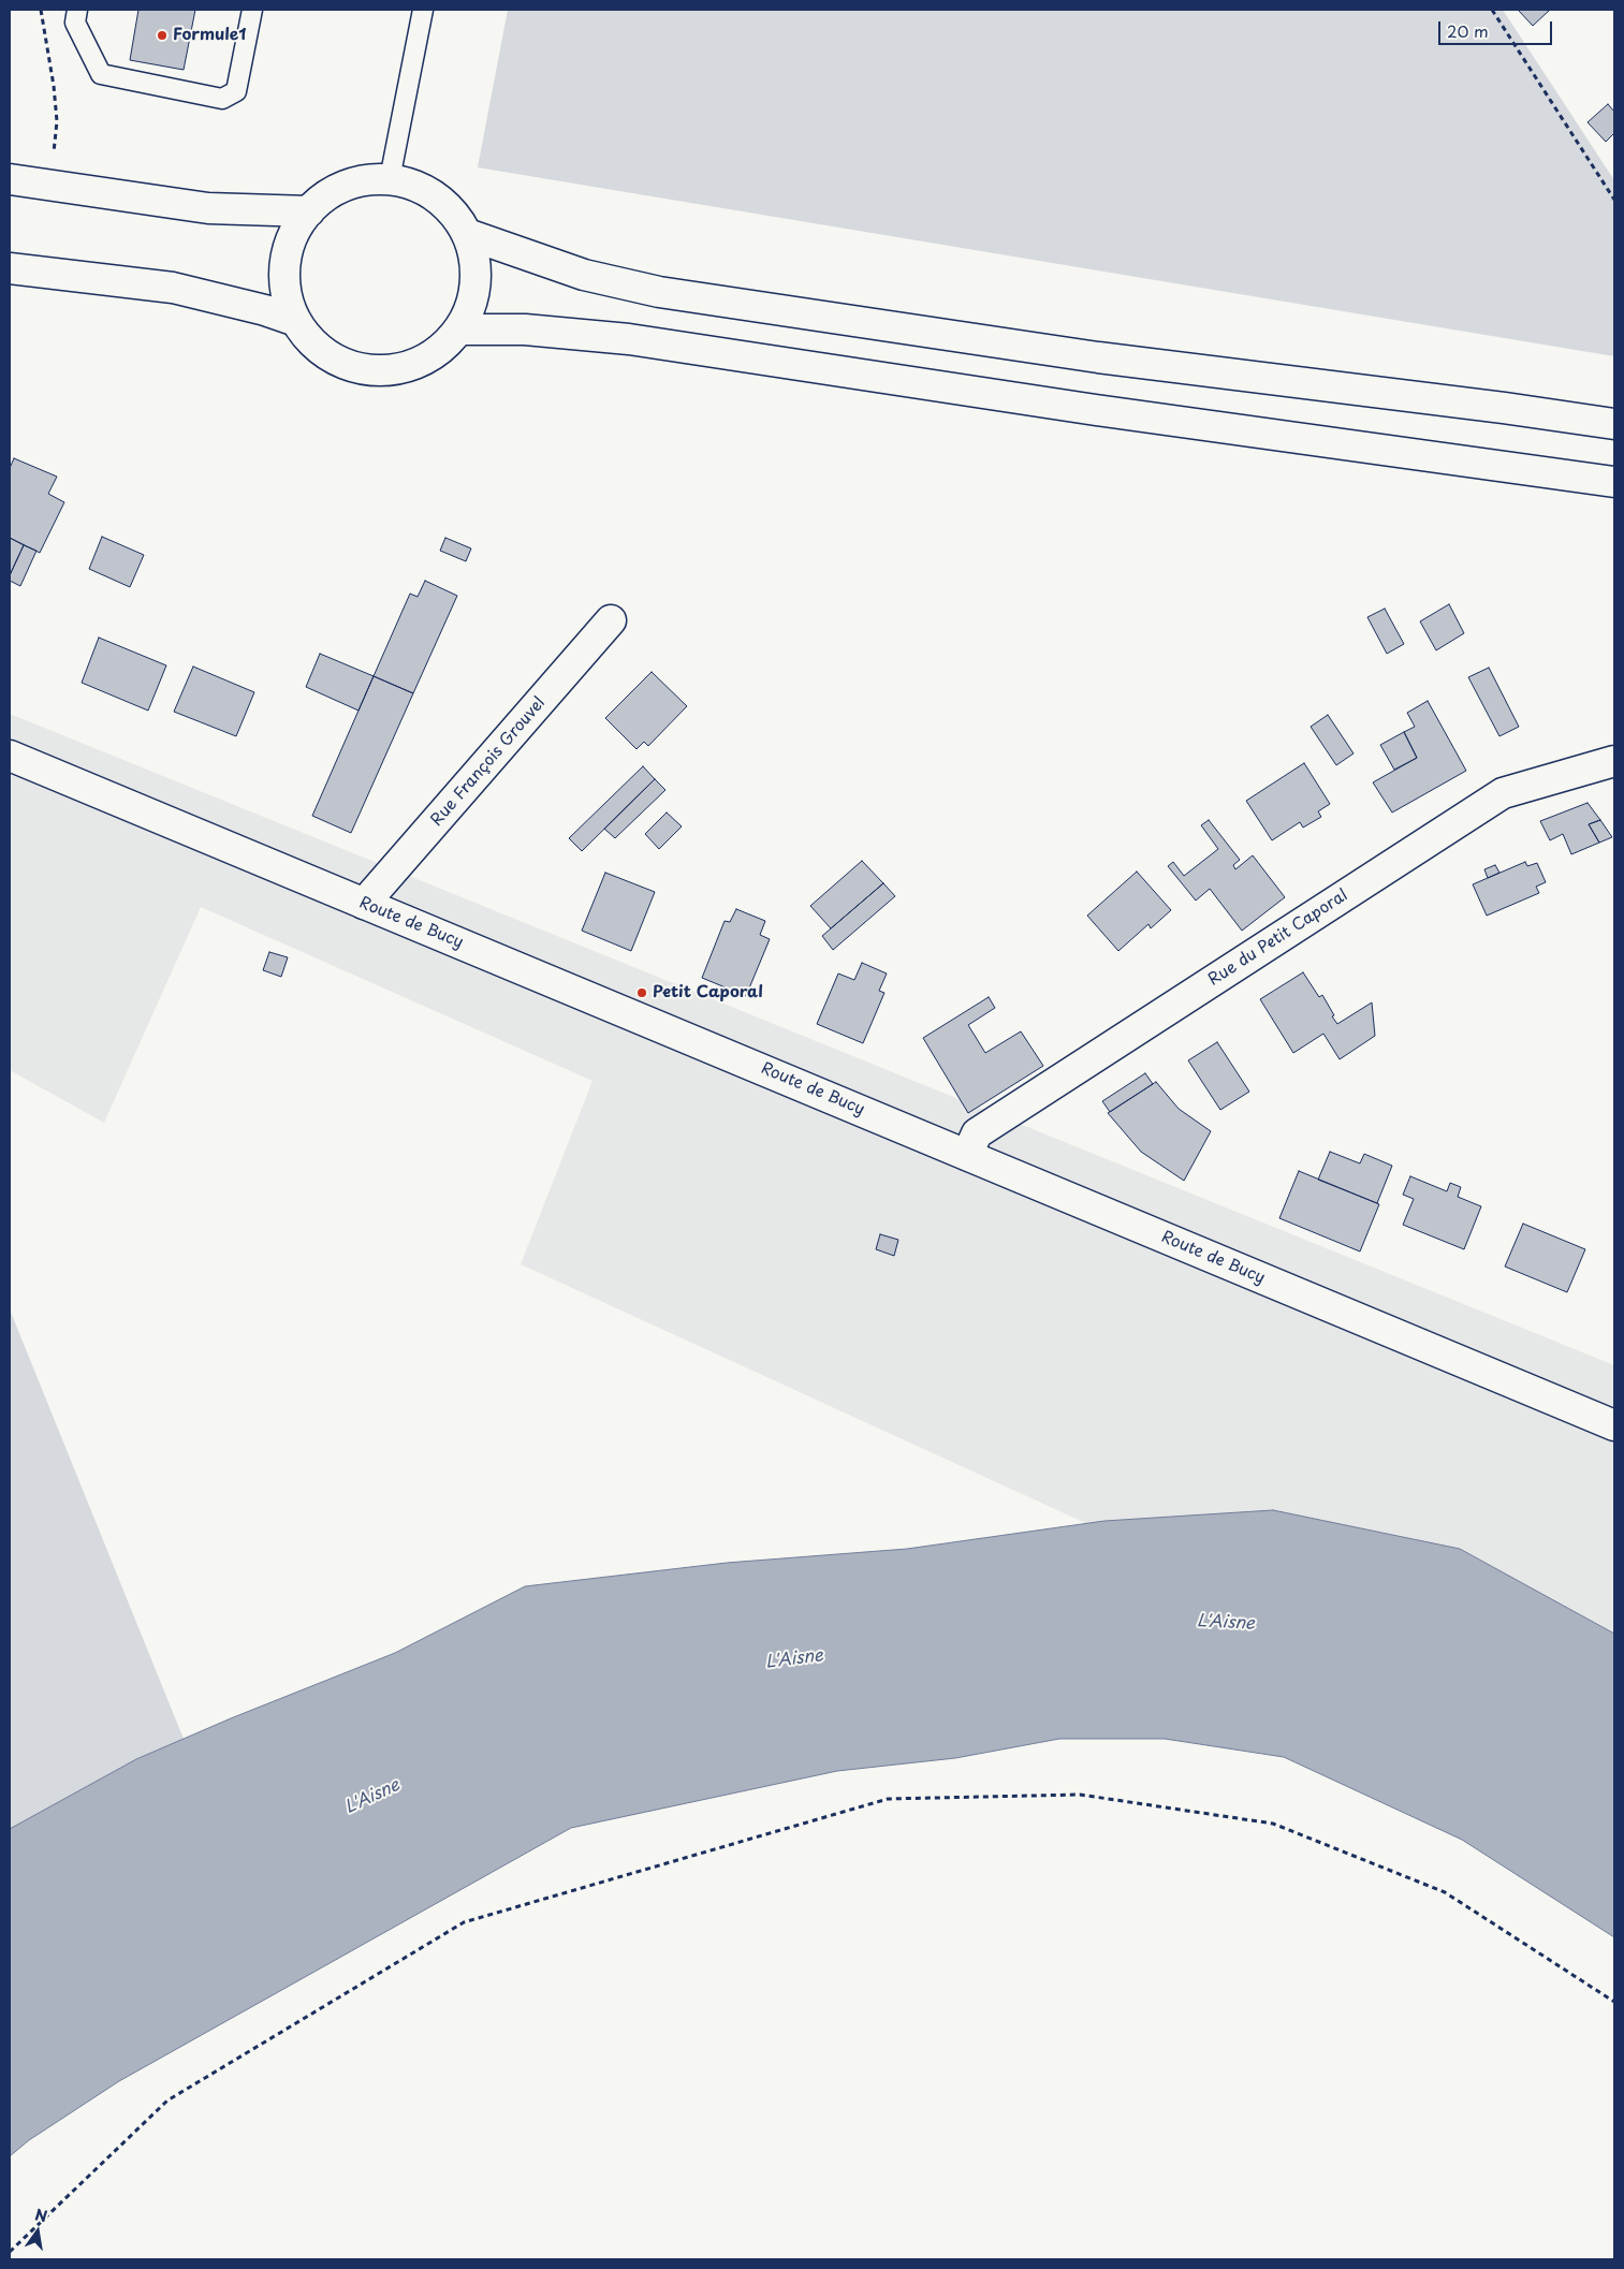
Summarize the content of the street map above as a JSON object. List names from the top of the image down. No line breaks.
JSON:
{"streets":{"main road":["Rue François Grouvel","Route de Bucy","Rue du Petit Caporal"]},"crossings":[["Rue François Grouvel","Route de Bucy"],["Route de Bucy","Rue du Petit Caporal"]],"water":["L'Aisne"],"places":["Formule1","Petit Caporal"],"scale_bar":"20 m","north":"top"}
